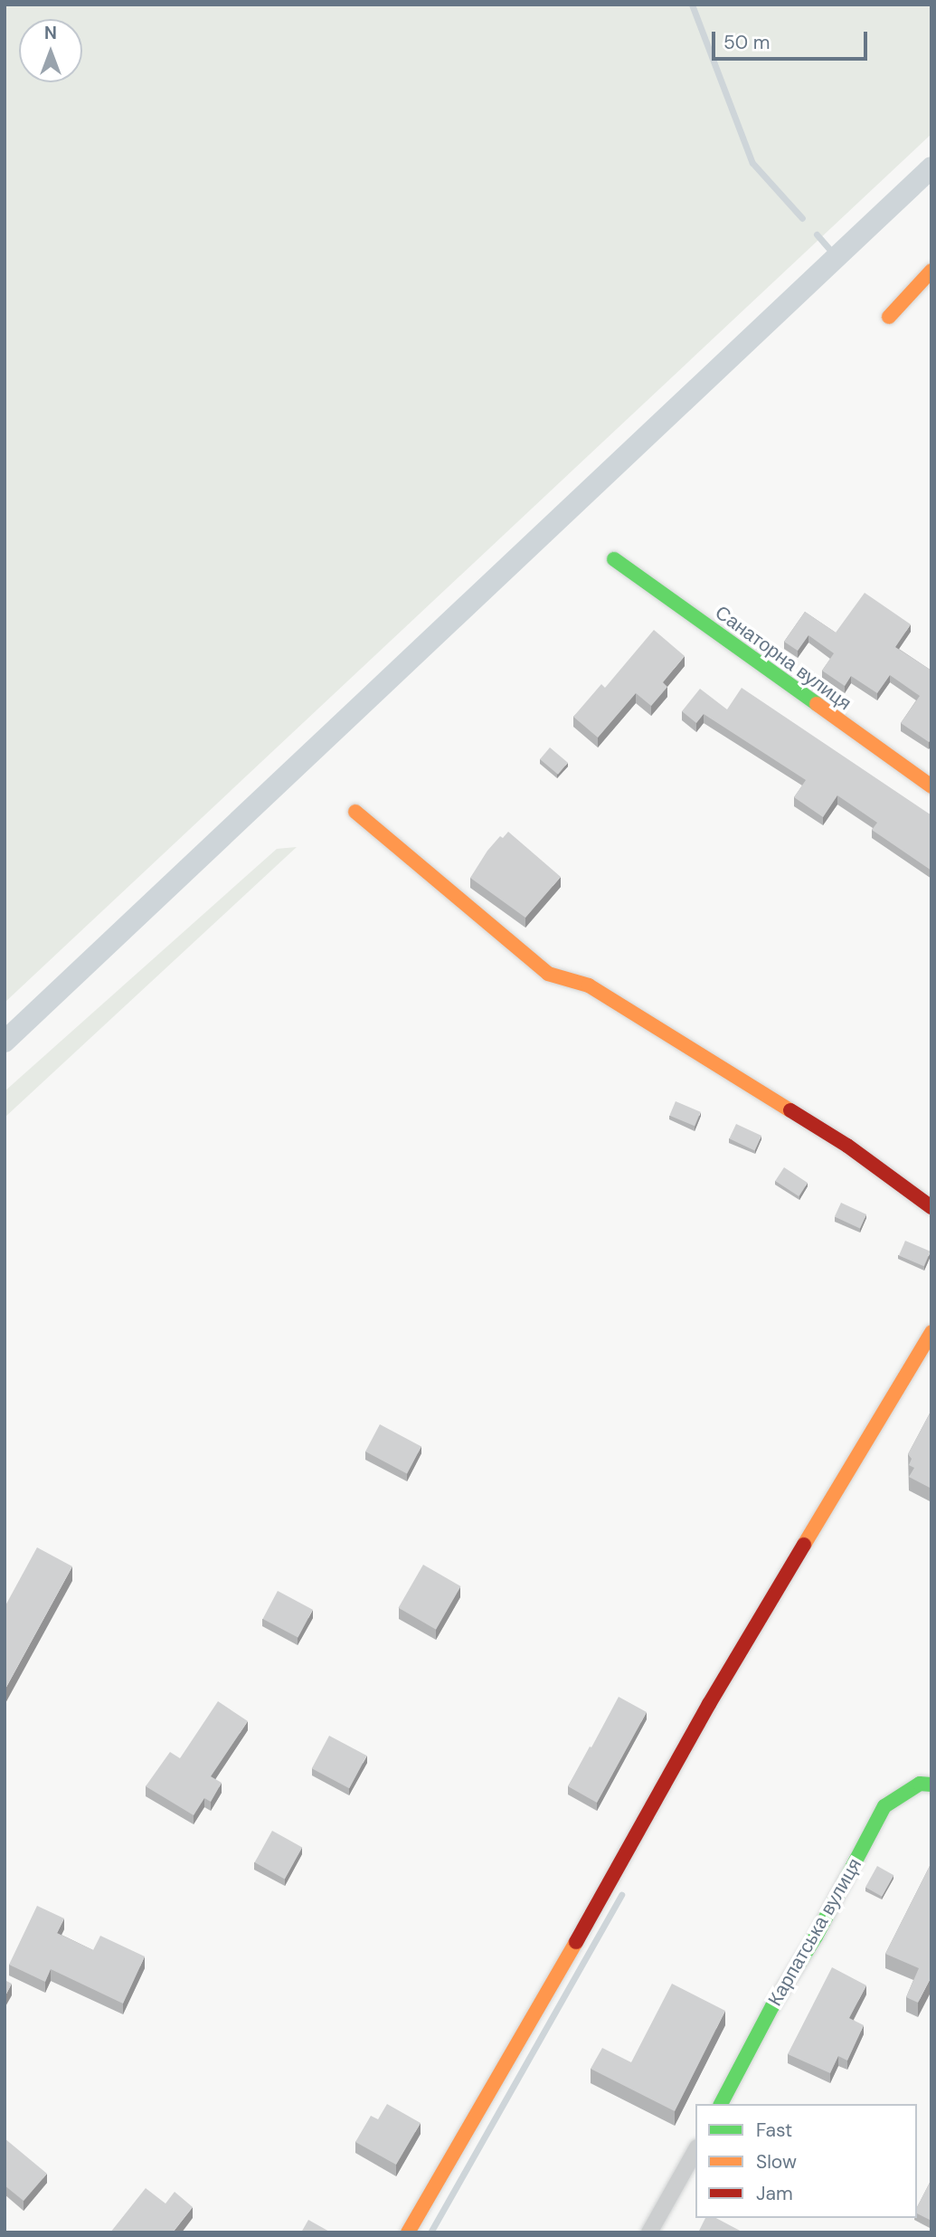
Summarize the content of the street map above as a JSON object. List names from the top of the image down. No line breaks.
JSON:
{"streets":{"street":["Санаторна вулиця","Карпатська вулиця"]},"legend":["Fast","Slow","Jam"],"scale_bar":"50 m","north":"top"}
